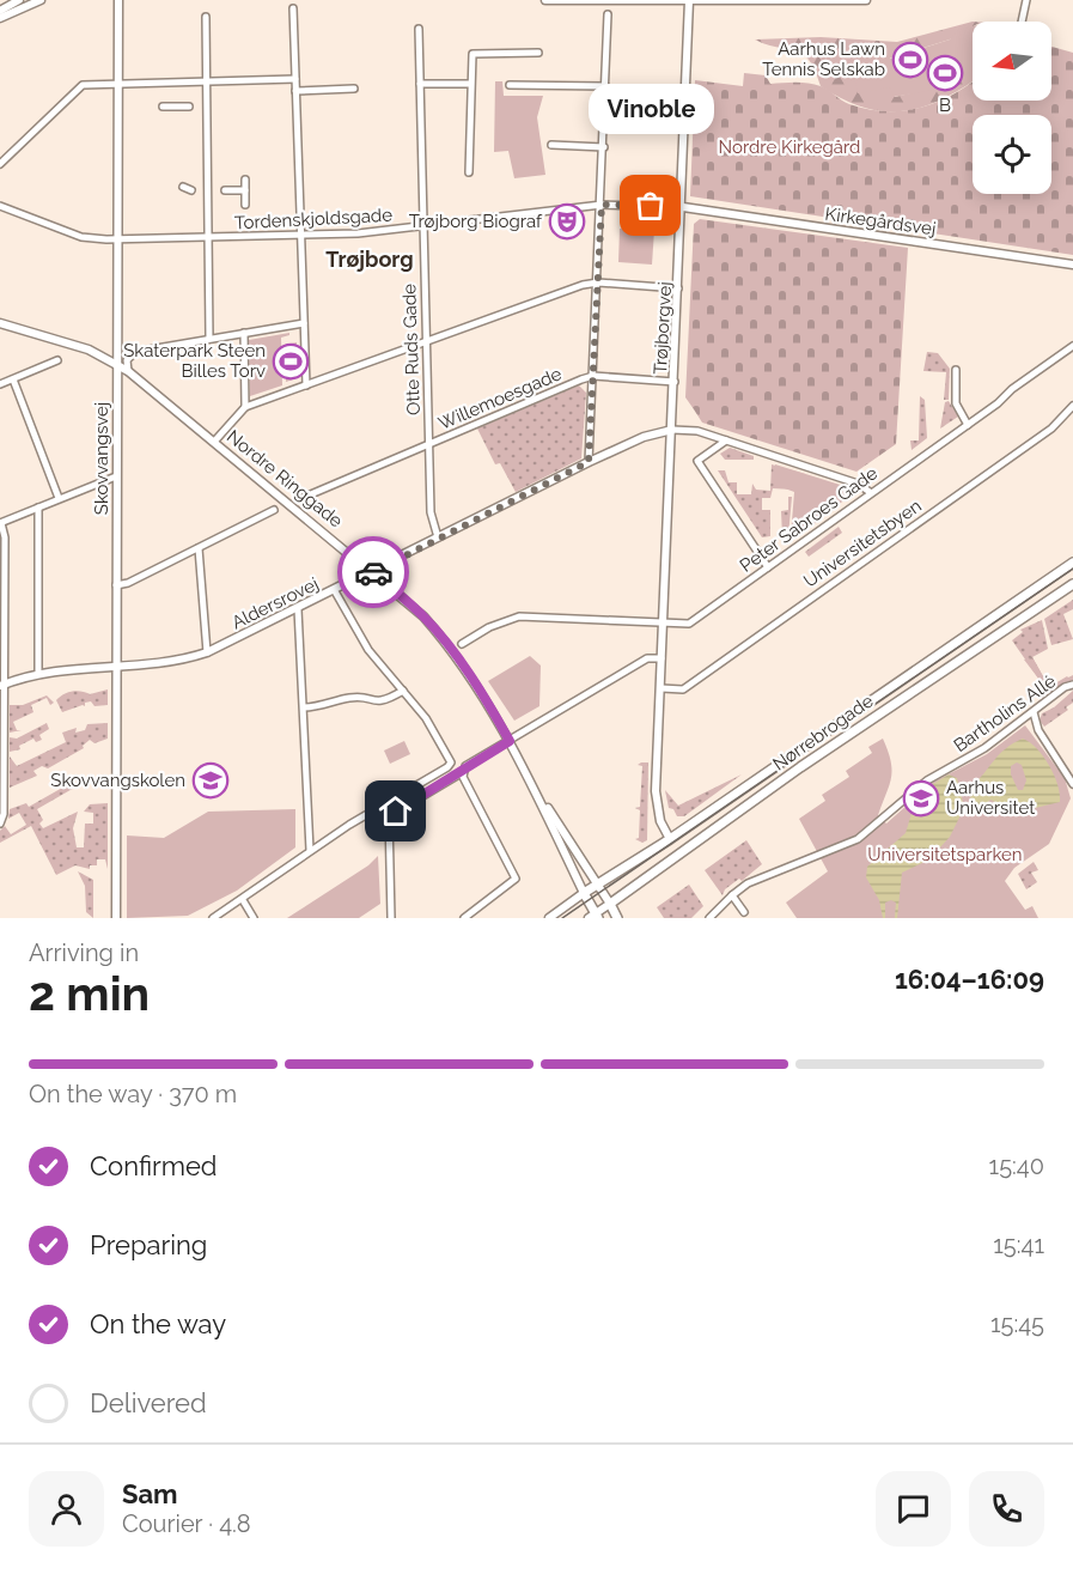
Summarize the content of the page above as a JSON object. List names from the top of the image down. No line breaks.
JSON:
{"streets":{"main road":["Nordre Ringgade","Nørrebrogade"],"street":["Tordenskjoldsgade","Kirkegårdsvej","Trøjborgvej","Otte Ruds Gade","Willemoesgade","Skovvangsvej","Peter Sabroes Gade","Universitetsbyen","Aldersrovej","Bartholins Allé"]},"crossings":[["Tordenskjoldsgade","Kirkegårdsvej"],["Tordenskjoldsgade","Trøjborgvej"],["Tordenskjoldsgade","Otte Ruds Gade"],["Tordenskjoldsgade","Skovvangsvej"],["Kirkegårdsvej","Trøjborgvej"],["Trøjborgvej","Willemoesgade"],["Trøjborgvej","Peter Sabroes Gade"],["Trøjborgvej","Universitetsbyen"],["Trøjborgvej","Aldersrovej"],["Trøjborgvej","Nørrebrogade"],["Otte Ruds Gade","Willemoesgade"],["Otte Ruds Gade","Aldersrovej"],["Skovvangsvej","Nordre Ringgade"],["Skovvangsvej","Aldersrovej"],["Nordre Ringgade","Aldersrovej"],["Nordre Ringgade","Nørrebrogade"]],"districts":["Trøjborg"],"parks":["Nordre Kirkegård","Universitetsparken"],"places":{"sports":["Aarhus Lawn Tennis Selskab","B","Skaterpark Steen Billes Torv"],"other":["Vinoble"],"theatre":["Trøjborg Biograf"],"school or university":["Skovvangskolen","Aarhus Universitet"]},"north":"left","page":{"bubble":"Vinoble","heading":["2 min","Arriving in","16:04–16:09"],"panel":["Sam","Courier · 4.8"],"bar":"On the way · 370 m","list":[["Confirmed","15:40"],["Preparing","15:41"],["On the way","15:45"],"Delivered"]}}
